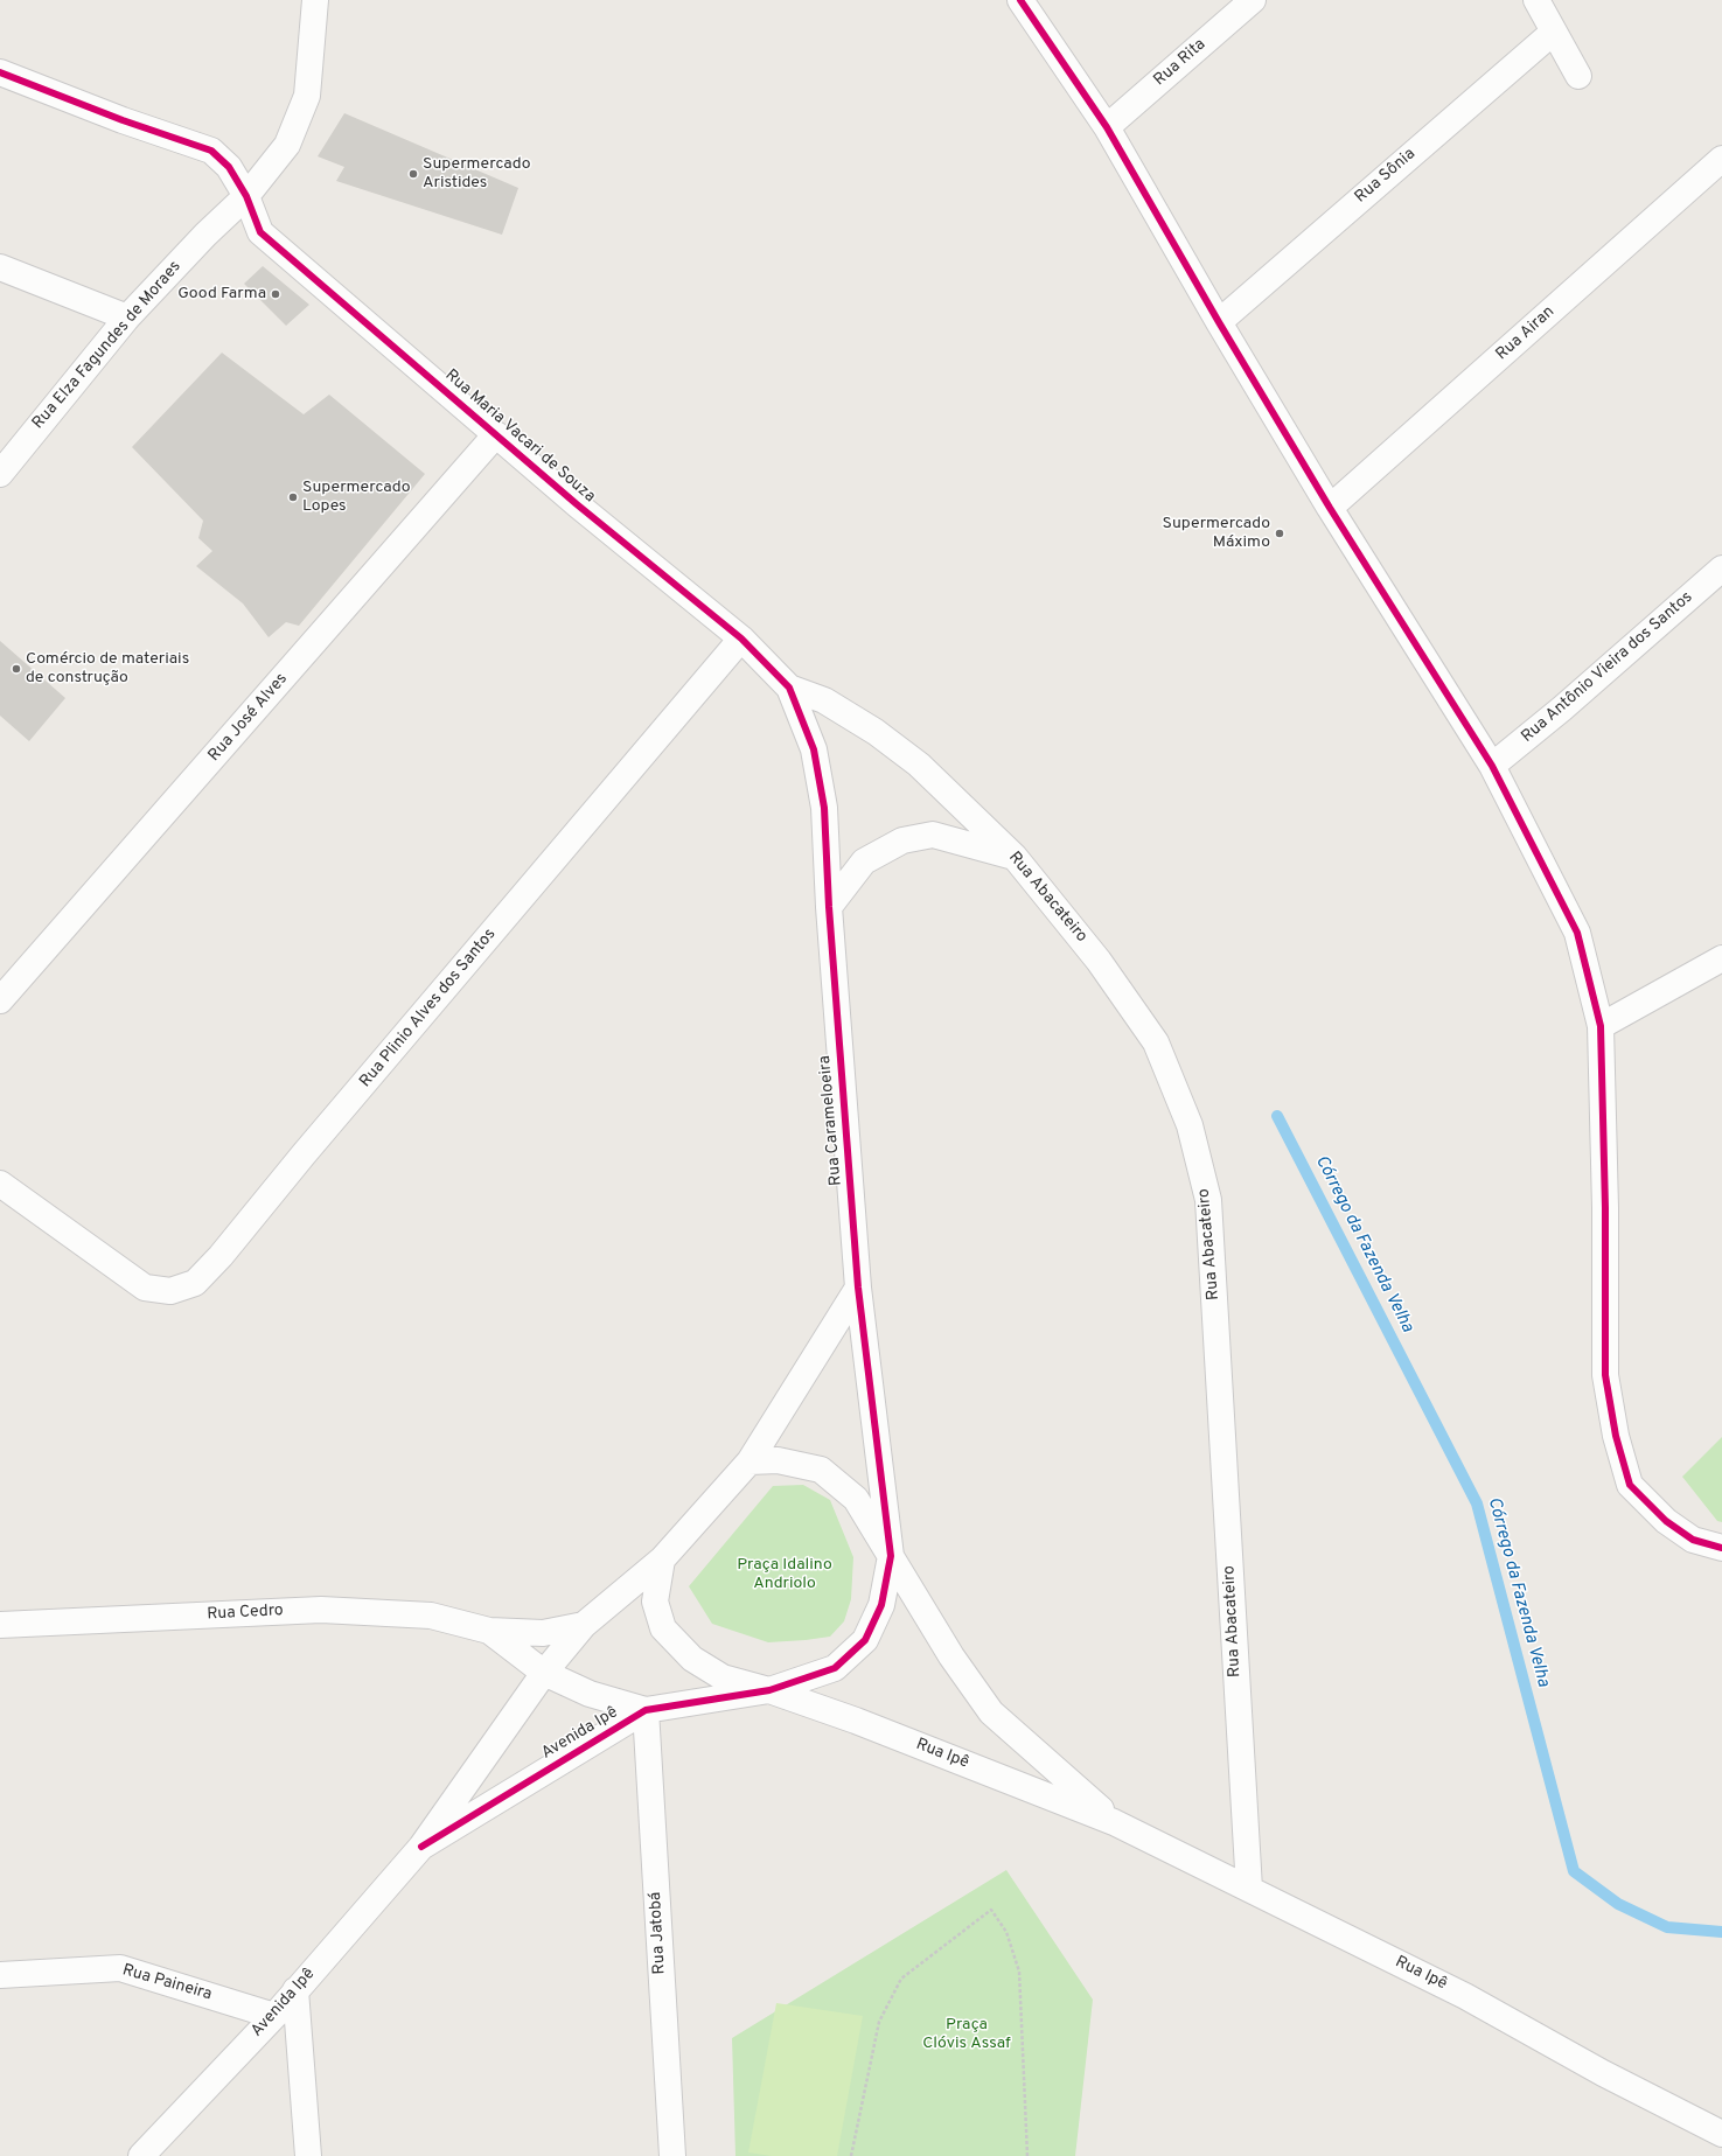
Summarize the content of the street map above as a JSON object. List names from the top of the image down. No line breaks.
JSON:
{"streets":{"street":["Rua Rita","Rua Sônia","Rua Airan","Rua Elza Fagundes de Moraes","Rua Maria Vacari de Souza","Rua Antônio Vieira dos Santos","Rua José Alves","Rua Abacateiro","Rua Plinio Alves dos Santos","Rua Carameloeira","Rua Cedro","Avenida Ipê","Rua Ipê","Rua Jatobá","Rua Paineira"]},"crossings":[["Rua Elza Fagundes de Moraes","Rua Maria Vacari de Souza"],["Rua Maria Vacari de Souza","Rua José Alves"],["Rua Maria Vacari de Souza","Rua Abacateiro"],["Rua Maria Vacari de Souza","Rua Plinio Alves dos Santos"],["Rua Maria Vacari de Souza","Rua Carameloeira"],["Rua Abacateiro","Rua Carameloeira"],["Rua Abacateiro","Rua Ipê"],["Rua Carameloeira","Rua Ipê"],["Rua Cedro","Avenida Ipê"],["Rua Cedro","Rua Jatobá"],["Avenida Ipê","Rua Ipê"],["Avenida Ipê","Rua Jatobá"],["Avenida Ipê","Rua Paineira"]],"water":["Córrego da Fazenda Velha"],"parks":["Praça Idalino Andriolo","Praça Clóvis Assaf"],"places":["Supermercado Aristides","Good Farma","Supermercado Lopes","Supermercado Máximo","Comércio de materiais de construção"]}
